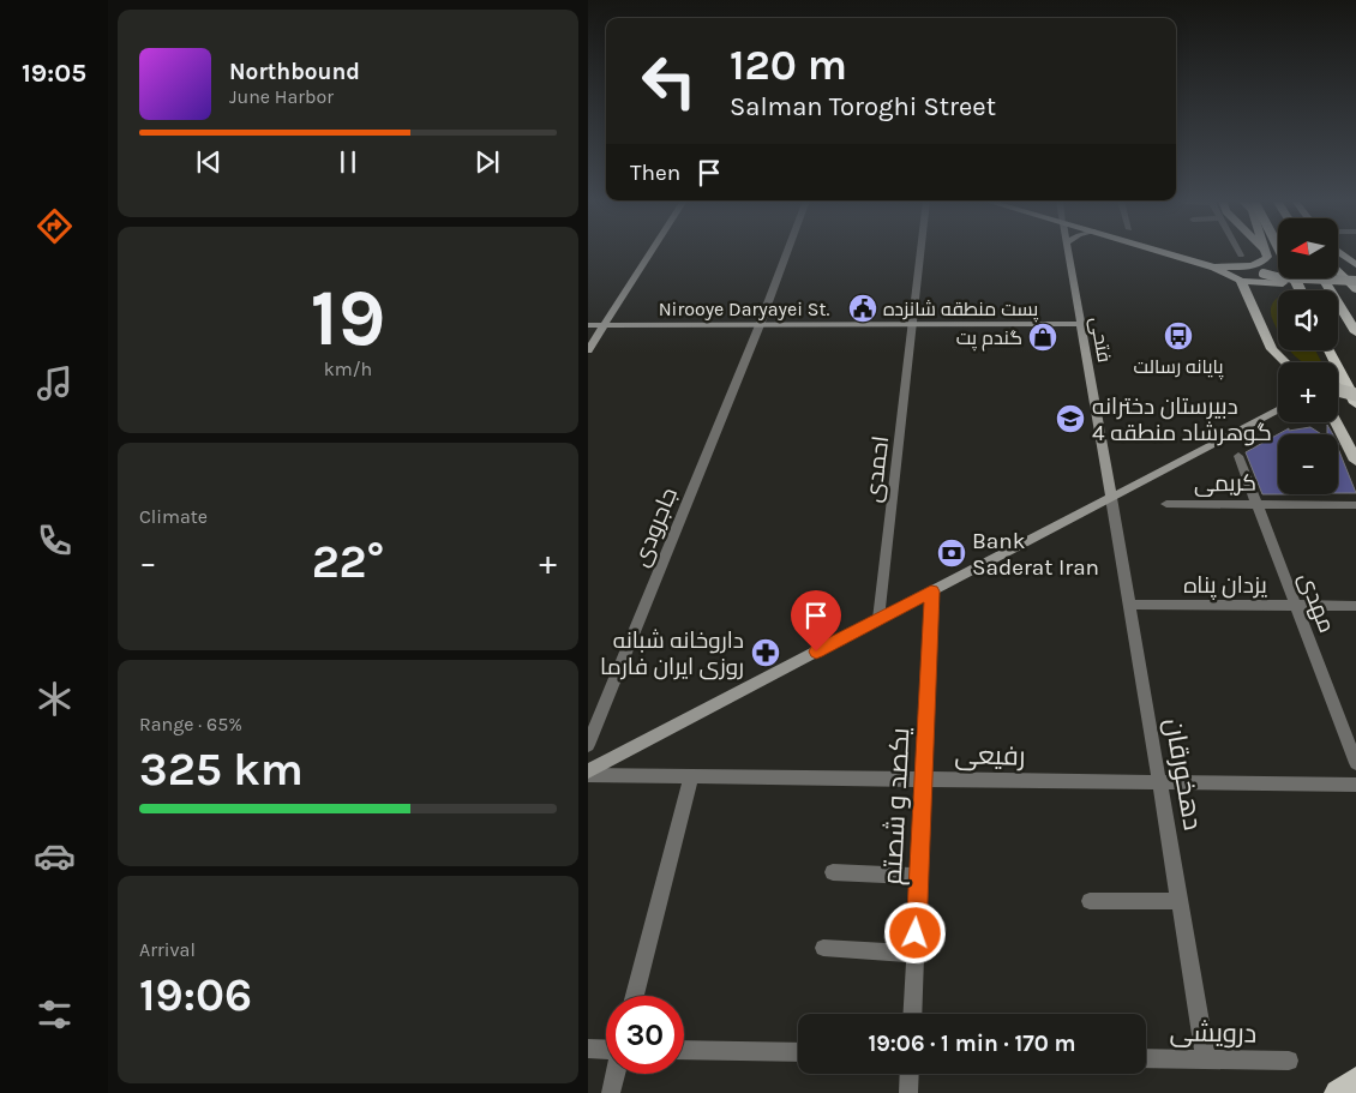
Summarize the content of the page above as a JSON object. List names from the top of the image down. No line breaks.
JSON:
{"streets":{"main road":["Nirooye Daryayei St.","فتحی"],"street":["احمدی","کریمی","جاجرودی","یزدان پناه","مهدی","رفیعی","دهخورقان","یکصد و شصتم","درویشی"]},"crossings":[["Nirooye Daryayei St.","فتحی"],["Nirooye Daryayei St.","احمدی"],["Nirooye Daryayei St.","جاجرودی"],["فتحی","دهخورقان"],["کریمی","مهدی"],["یزدان پناه","مهدی"],["یزدان پناه","دهخورقان"],["رفیعی","دهخورقان"],["رفیعی","یکصد و شصتم"],["دهخورقان","درویشی"]],"places":{"public building":["پست منطقه شانزده"],"bus stop":["پایانه رسالت"],"shop":["گندم پت"],"school or university":["دبیرستان دخترانه گوهرشاد منطقه 4"],"bank":["Bank Saderat Iran"],"pharmacy":["داروخانه شبانه روزی ایران فارما"]},"north":"left","page":{"tabs":"19:05","turn":["120 m","Salman Toroghi Street"],"song":["Northbound","June Harbor"],"then":"Then","map_buttons":["+","−"],"tile":[["19","km/h"],"Climate",["Range · 65%","325 km"],["Arrival","19:06"]],"heat":["−","22°","+"],"limit":"30","trip":"19:06 · 1 min · 170 m"}}
